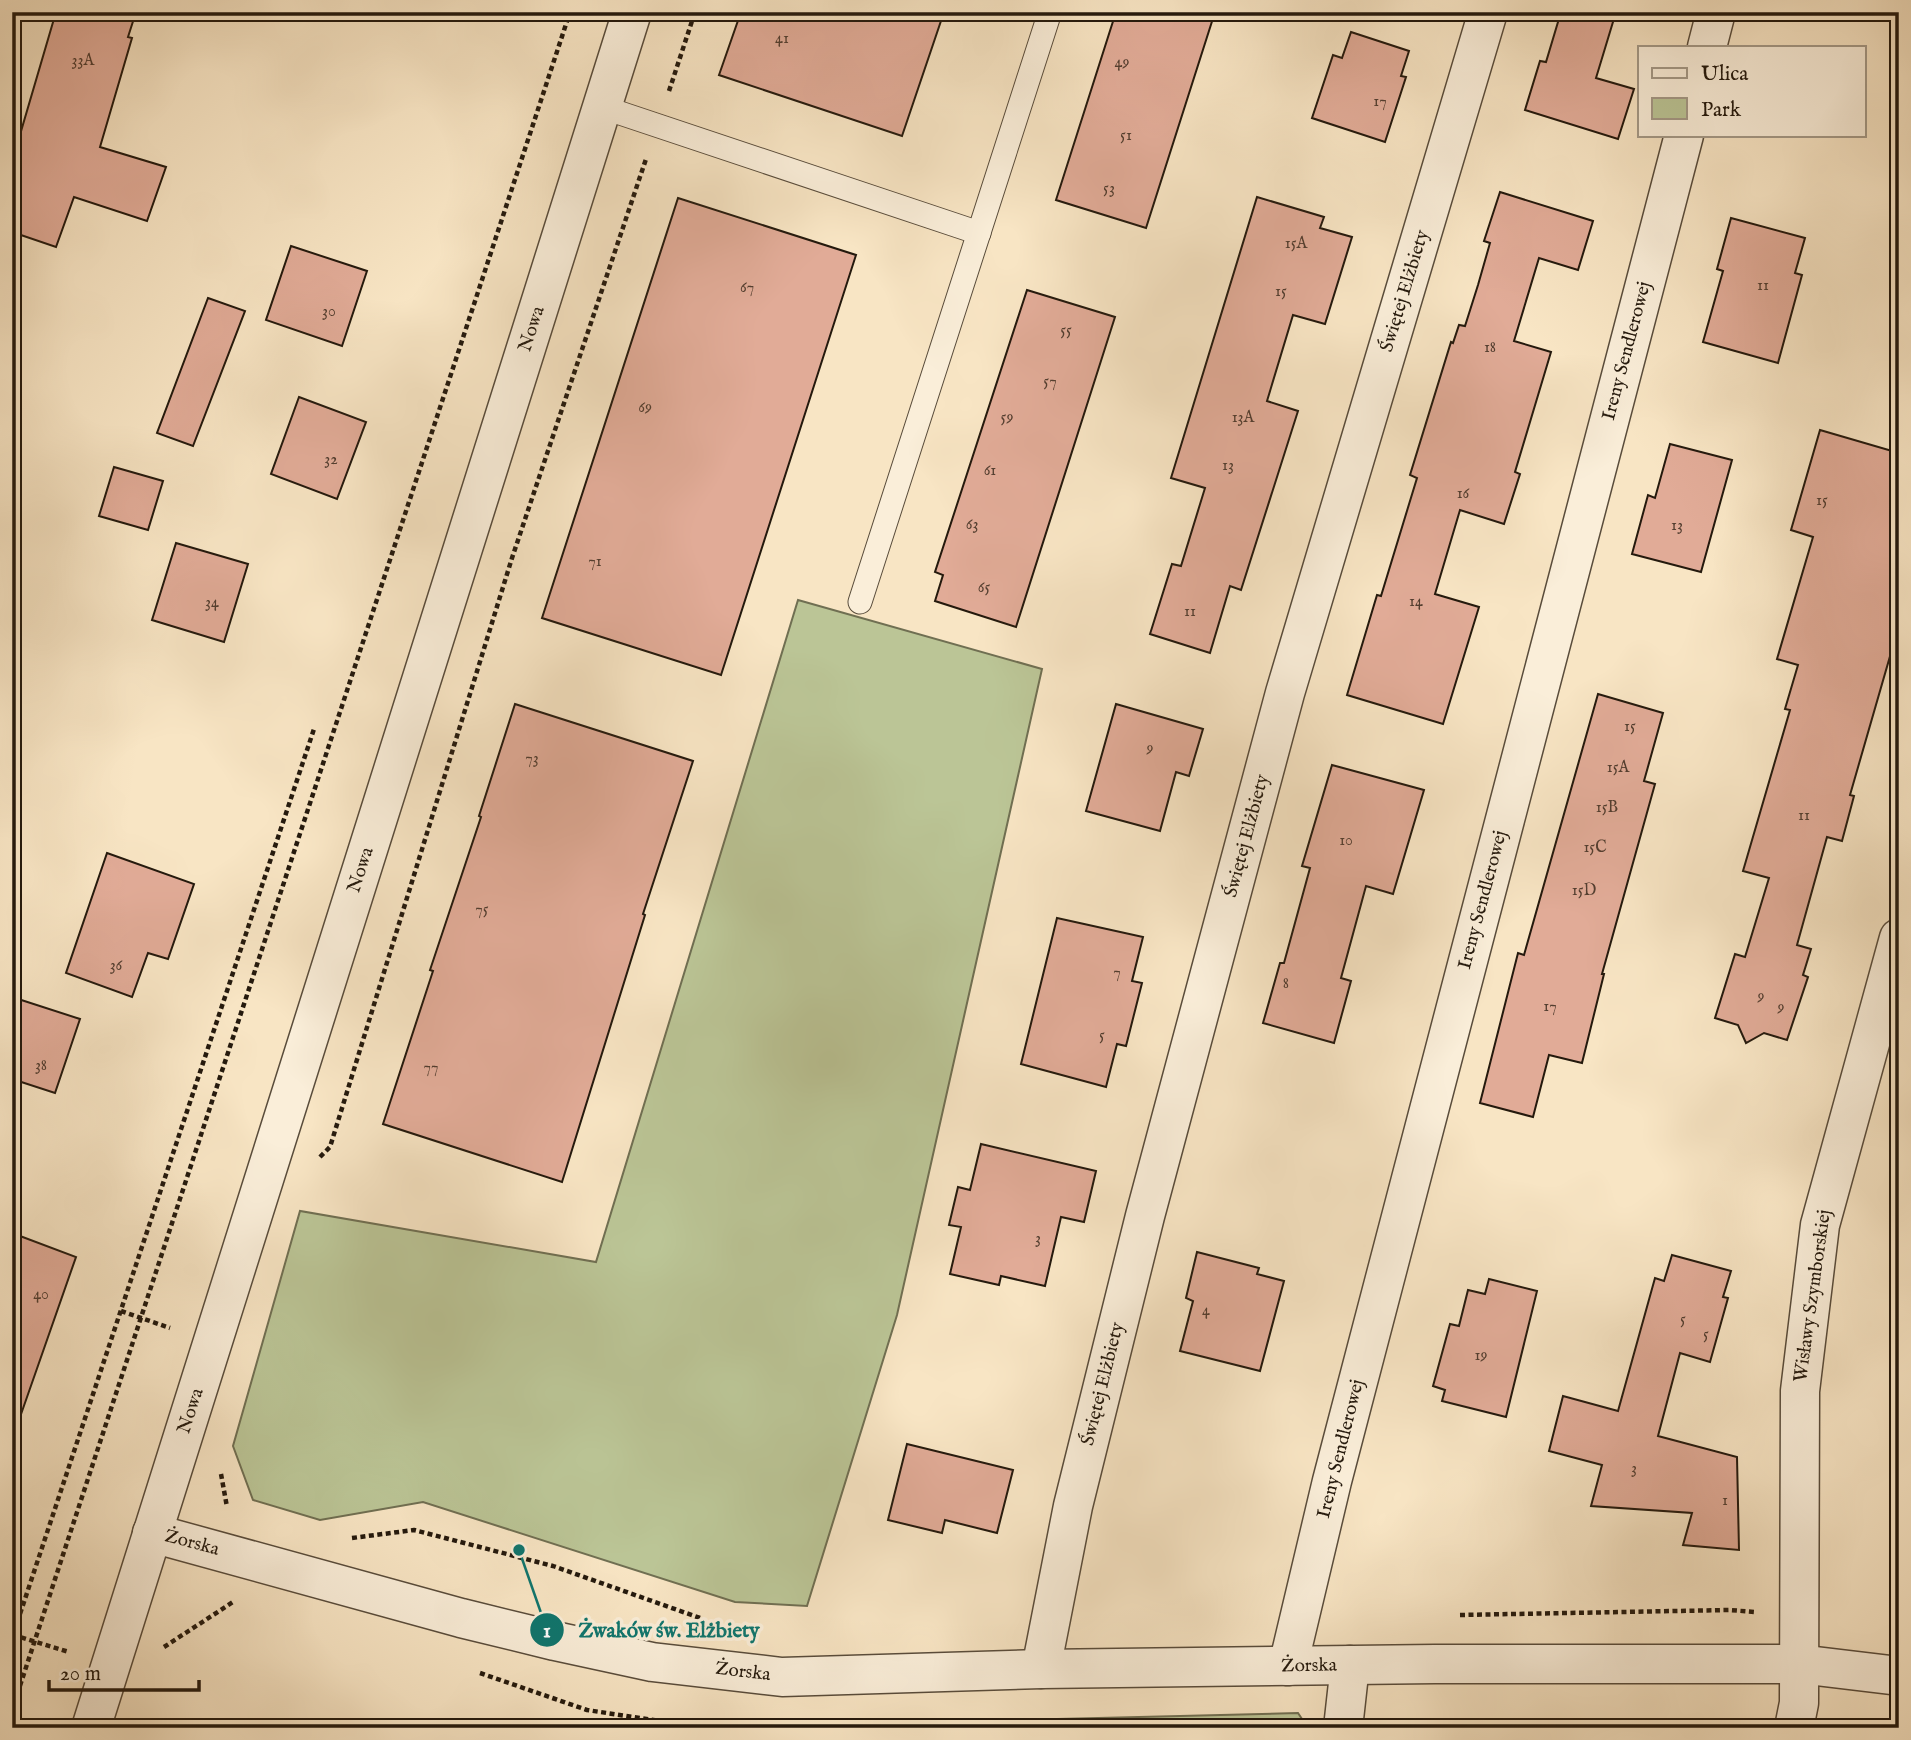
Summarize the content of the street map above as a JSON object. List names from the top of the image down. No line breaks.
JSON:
{"streets":{"street":["Świętej Elżbiety","Nowa","Ireny Sendlerowej","Wisławy Szymborskiej","Żorska"]},"crossings":[["Świętej Elżbiety","Żorska"],["Nowa","Żorska"],["Ireny Sendlerowej","Żorska"],["Wisławy Szymborskiej","Żorska"]],"places":["Żwaków św. Elżbiety"],"house_numbers":["41","33A","49","17","51","53","15A","11","67","15","30","55","18","57","69","59","13A","32","13","61","16","15","63","13","71","65","14","34","11","15","9","73","15A","15B","11","10","15C","15D","75","36","7","8","9","17","9","5","38","77","3","40","4","5","5","19","3","1"],"legend":["Ulica","Park"],"scale_bar":"20 m"}
